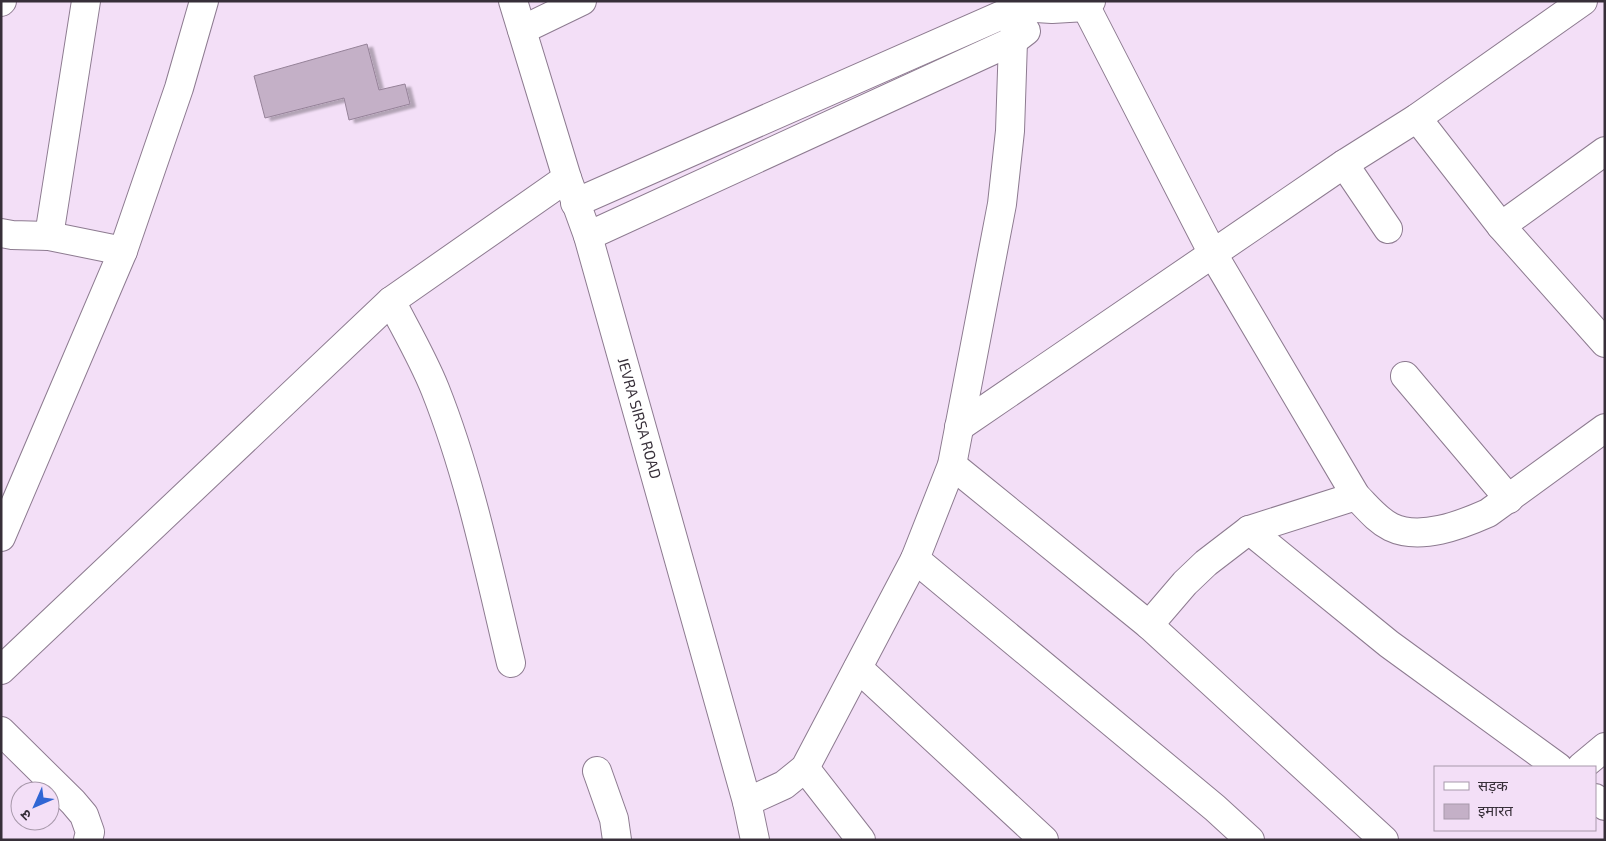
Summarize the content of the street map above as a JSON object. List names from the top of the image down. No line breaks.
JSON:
{"streets":{"street":["JEVRA SIRSA ROAD"]},"legend":["सड़क","इमारत"],"north":"bottom left"}
